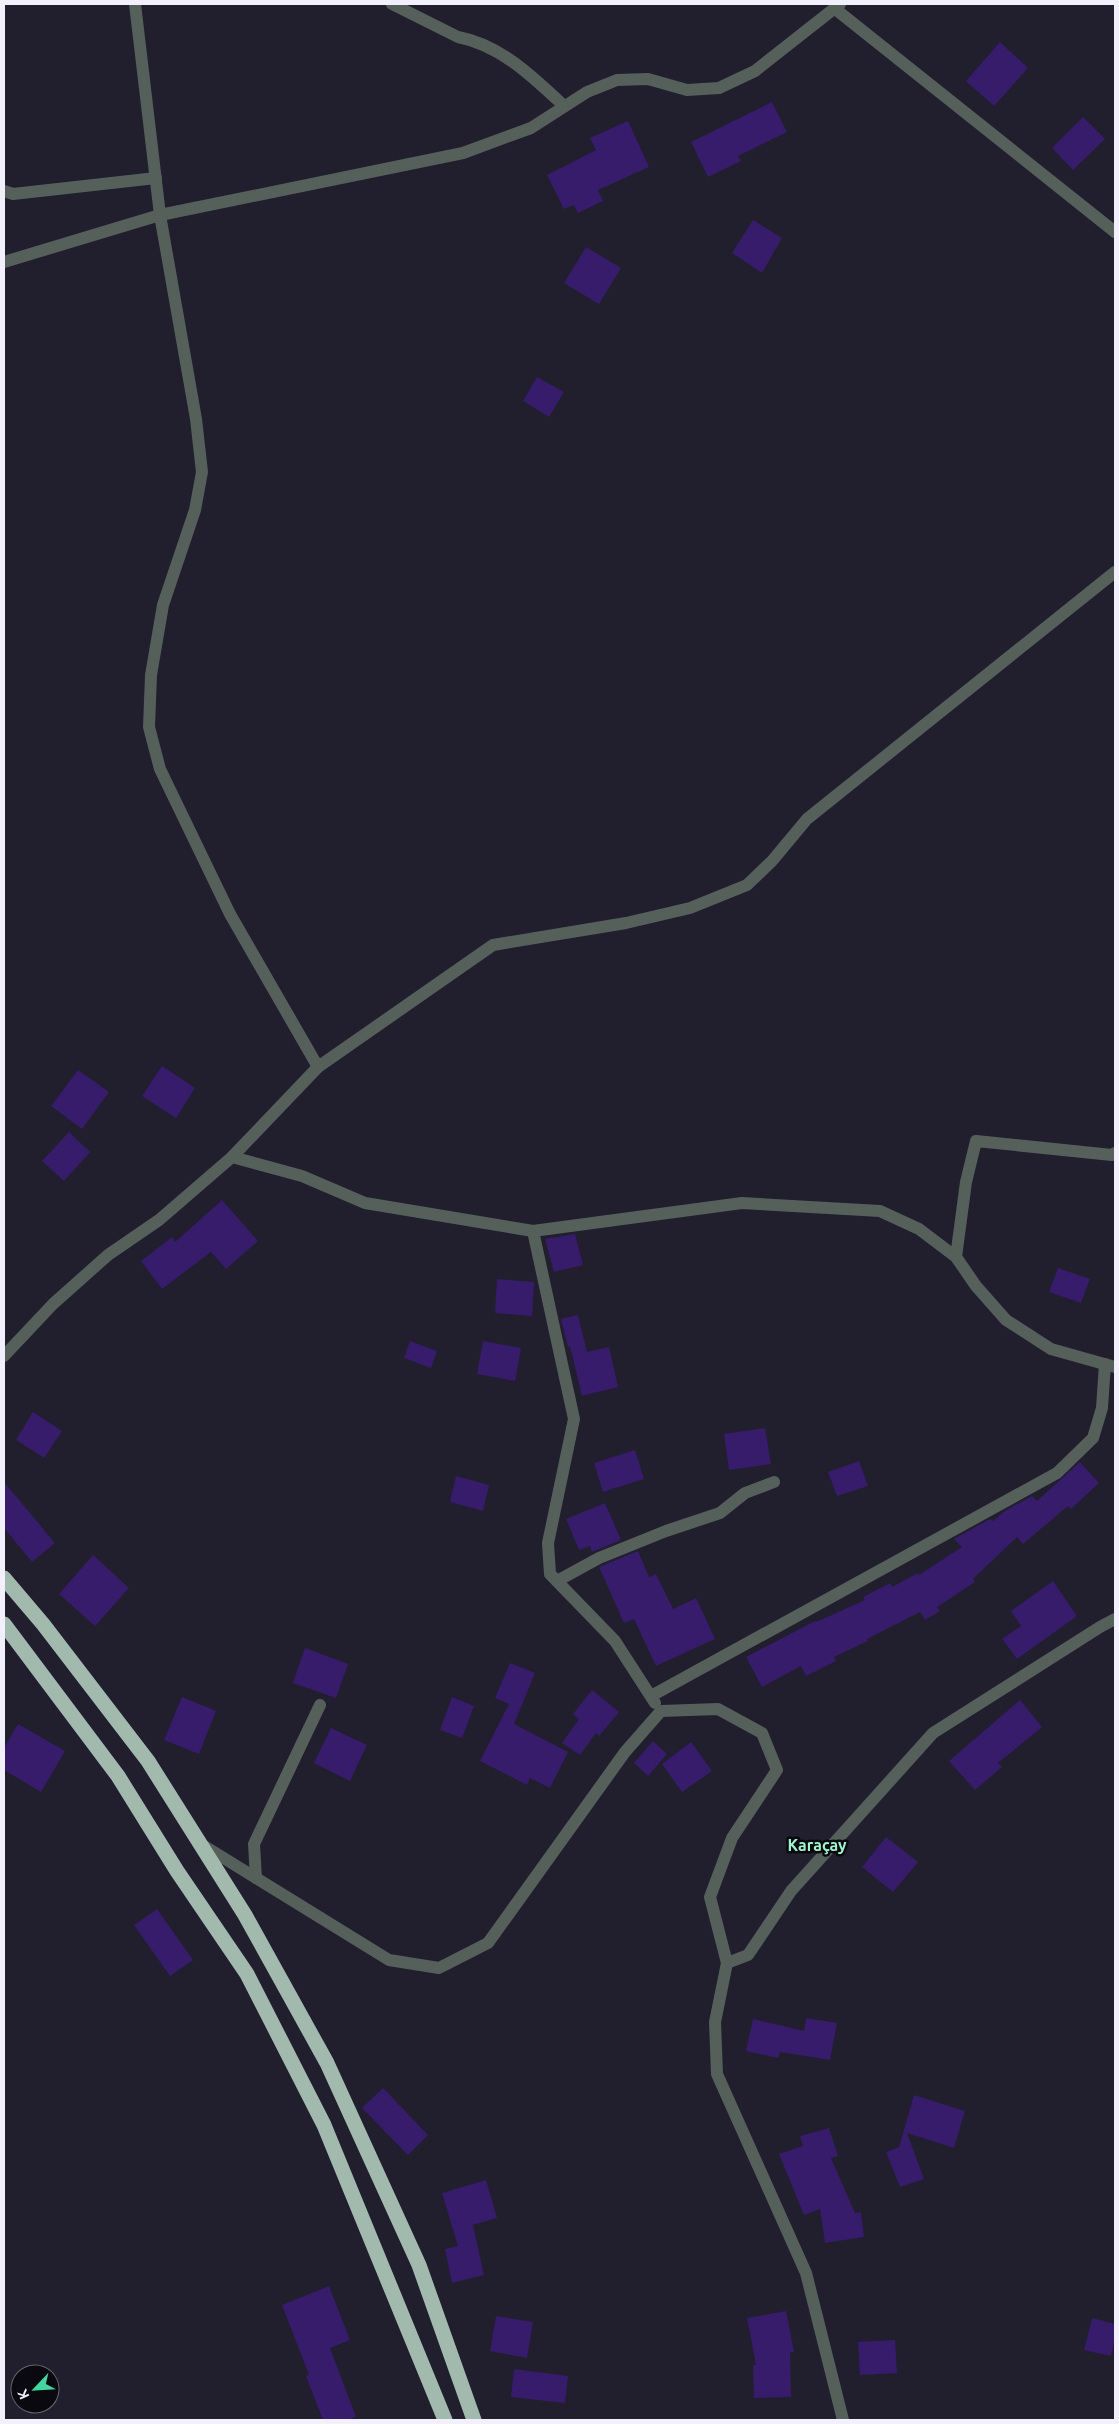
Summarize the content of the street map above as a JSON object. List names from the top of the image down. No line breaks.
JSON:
{"districts":["Karaçay"],"north":"bottom left"}
